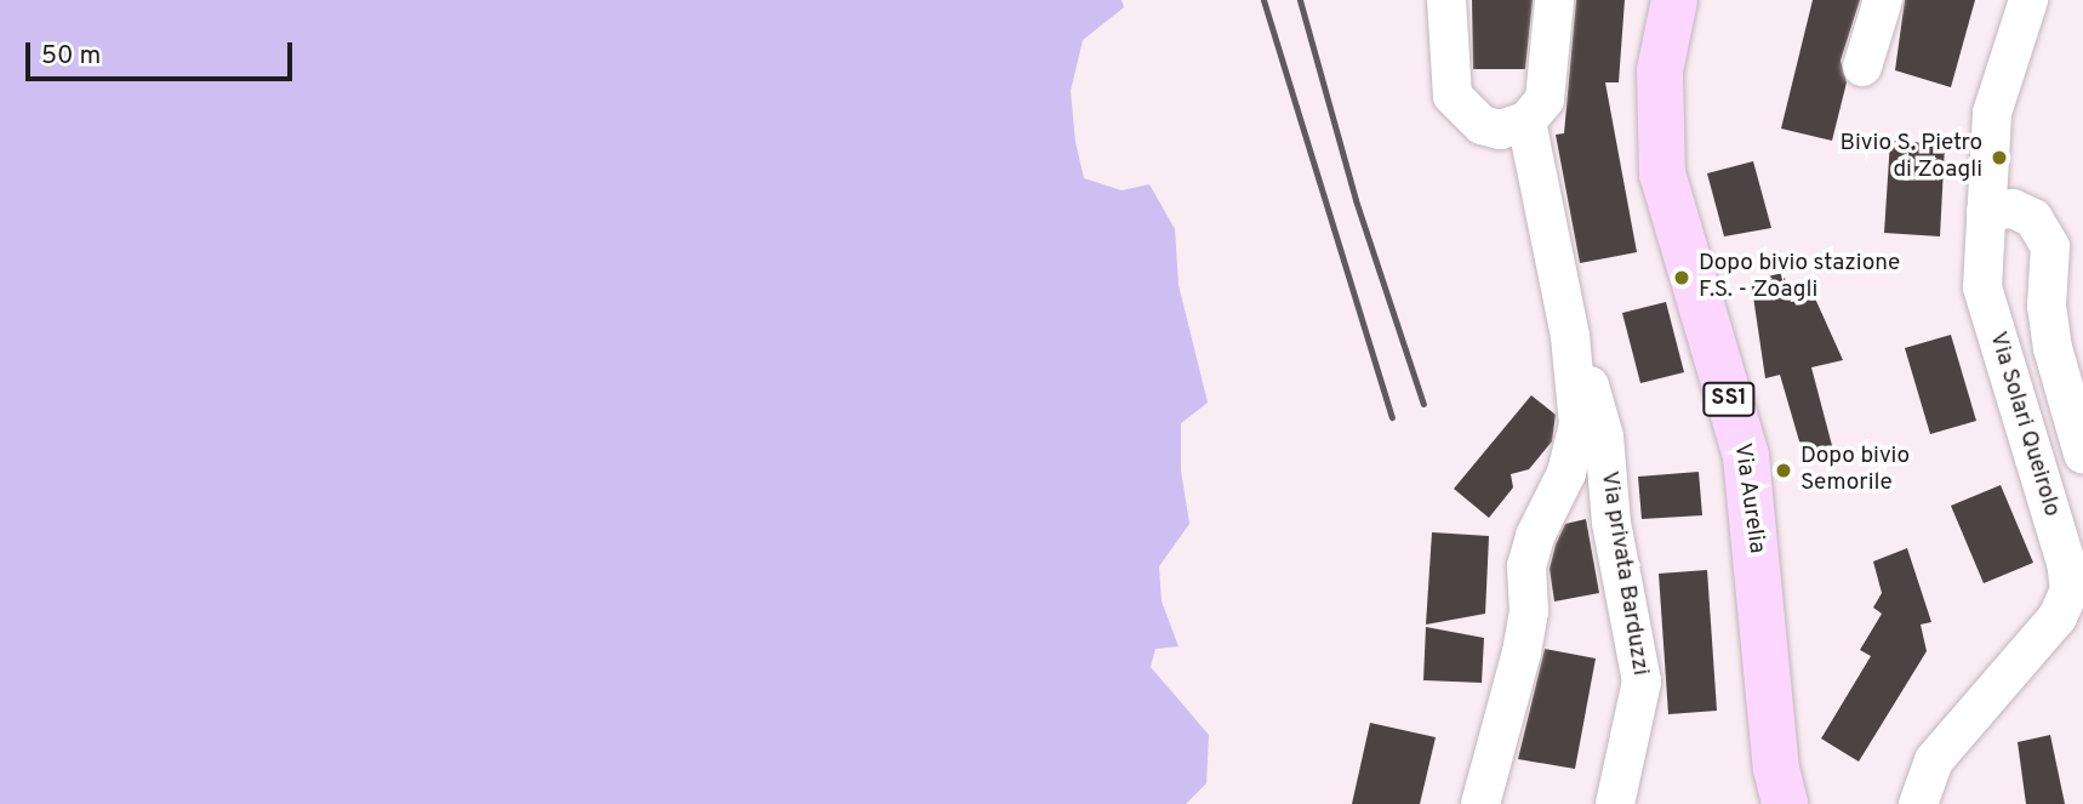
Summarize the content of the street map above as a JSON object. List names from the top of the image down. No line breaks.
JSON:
{"streets":{"main road":["SS1","Via Aurelia"],"street":["Via Solari Queirolo","Via privata Barduzzi"]},"places":["Bivio S. Pietro di Zoagli","Dopo bivio stazione F.S. - Zoagli","Dopo bivio Semorile"],"scale_bar":"50 m"}
